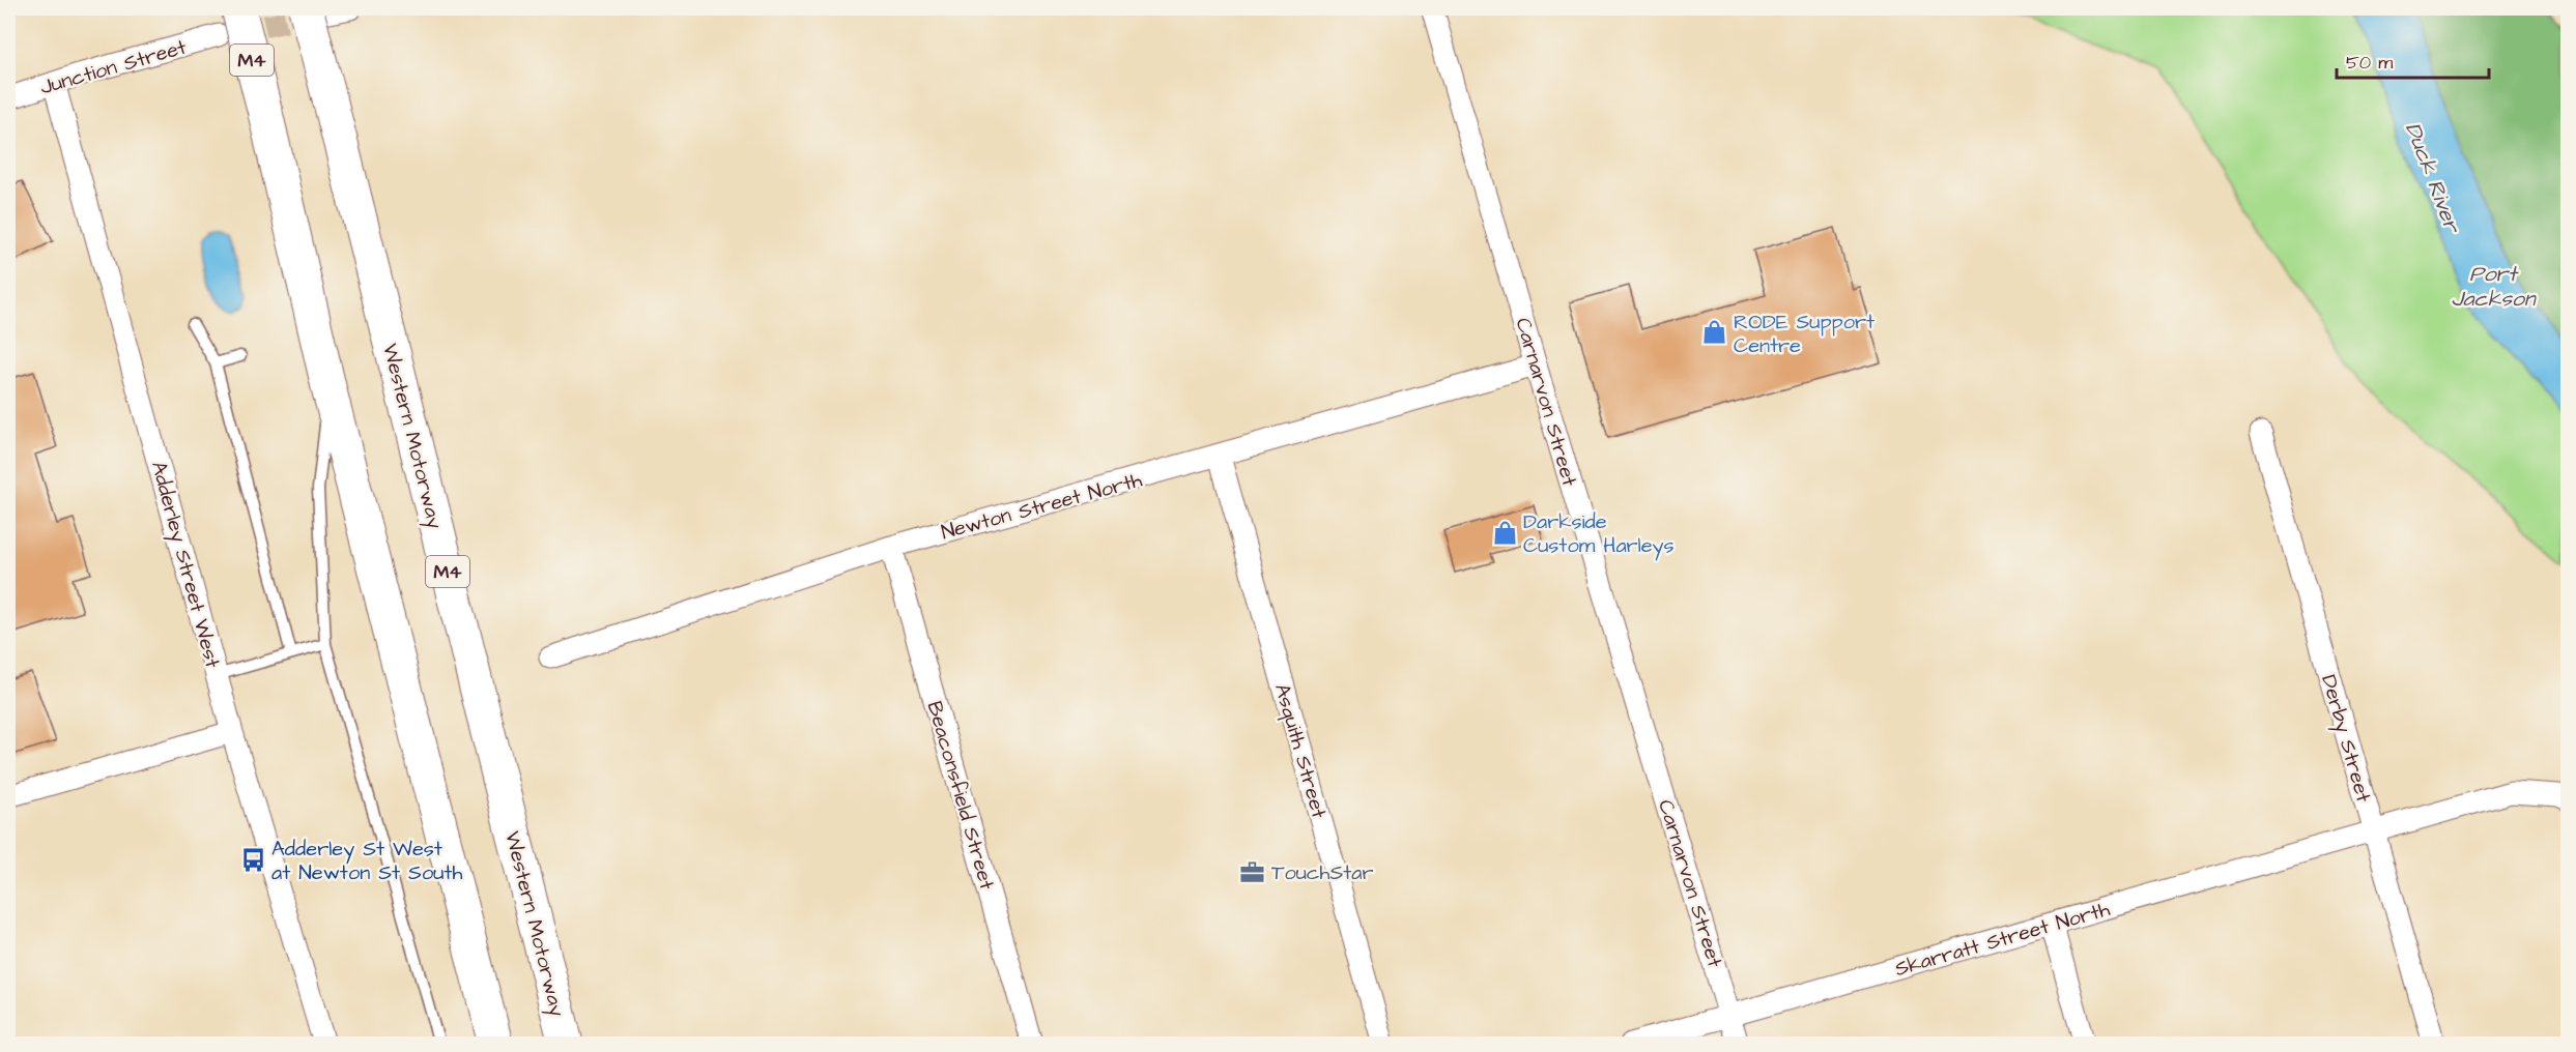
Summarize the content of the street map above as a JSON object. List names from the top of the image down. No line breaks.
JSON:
{"streets":{"highway":["M4","Western Motorway"],"street":["Junction Street","Carnarvon Street","Newton Street North","Adderley Street West","Derby Street","Asquith Street","Beaconsfield Street","Skarratt Street North"]},"crossings":[["Junction Street","Adderley Street West"],["Carnarvon Street","Newton Street North"],["Carnarvon Street","Skarratt Street North"],["Newton Street North","Asquith Street"],["Newton Street North","Beaconsfield Street"],["Derby Street","Skarratt Street North"]],"water":["Duck River","Port Jackson"],"places":{"shop":["RODE Support Centre","Darkside Custom Harleys"],"bus stop":["Adderley St West at Newton St South"],"office":["TouchStar"]},"scale_bar":"50 m"}
